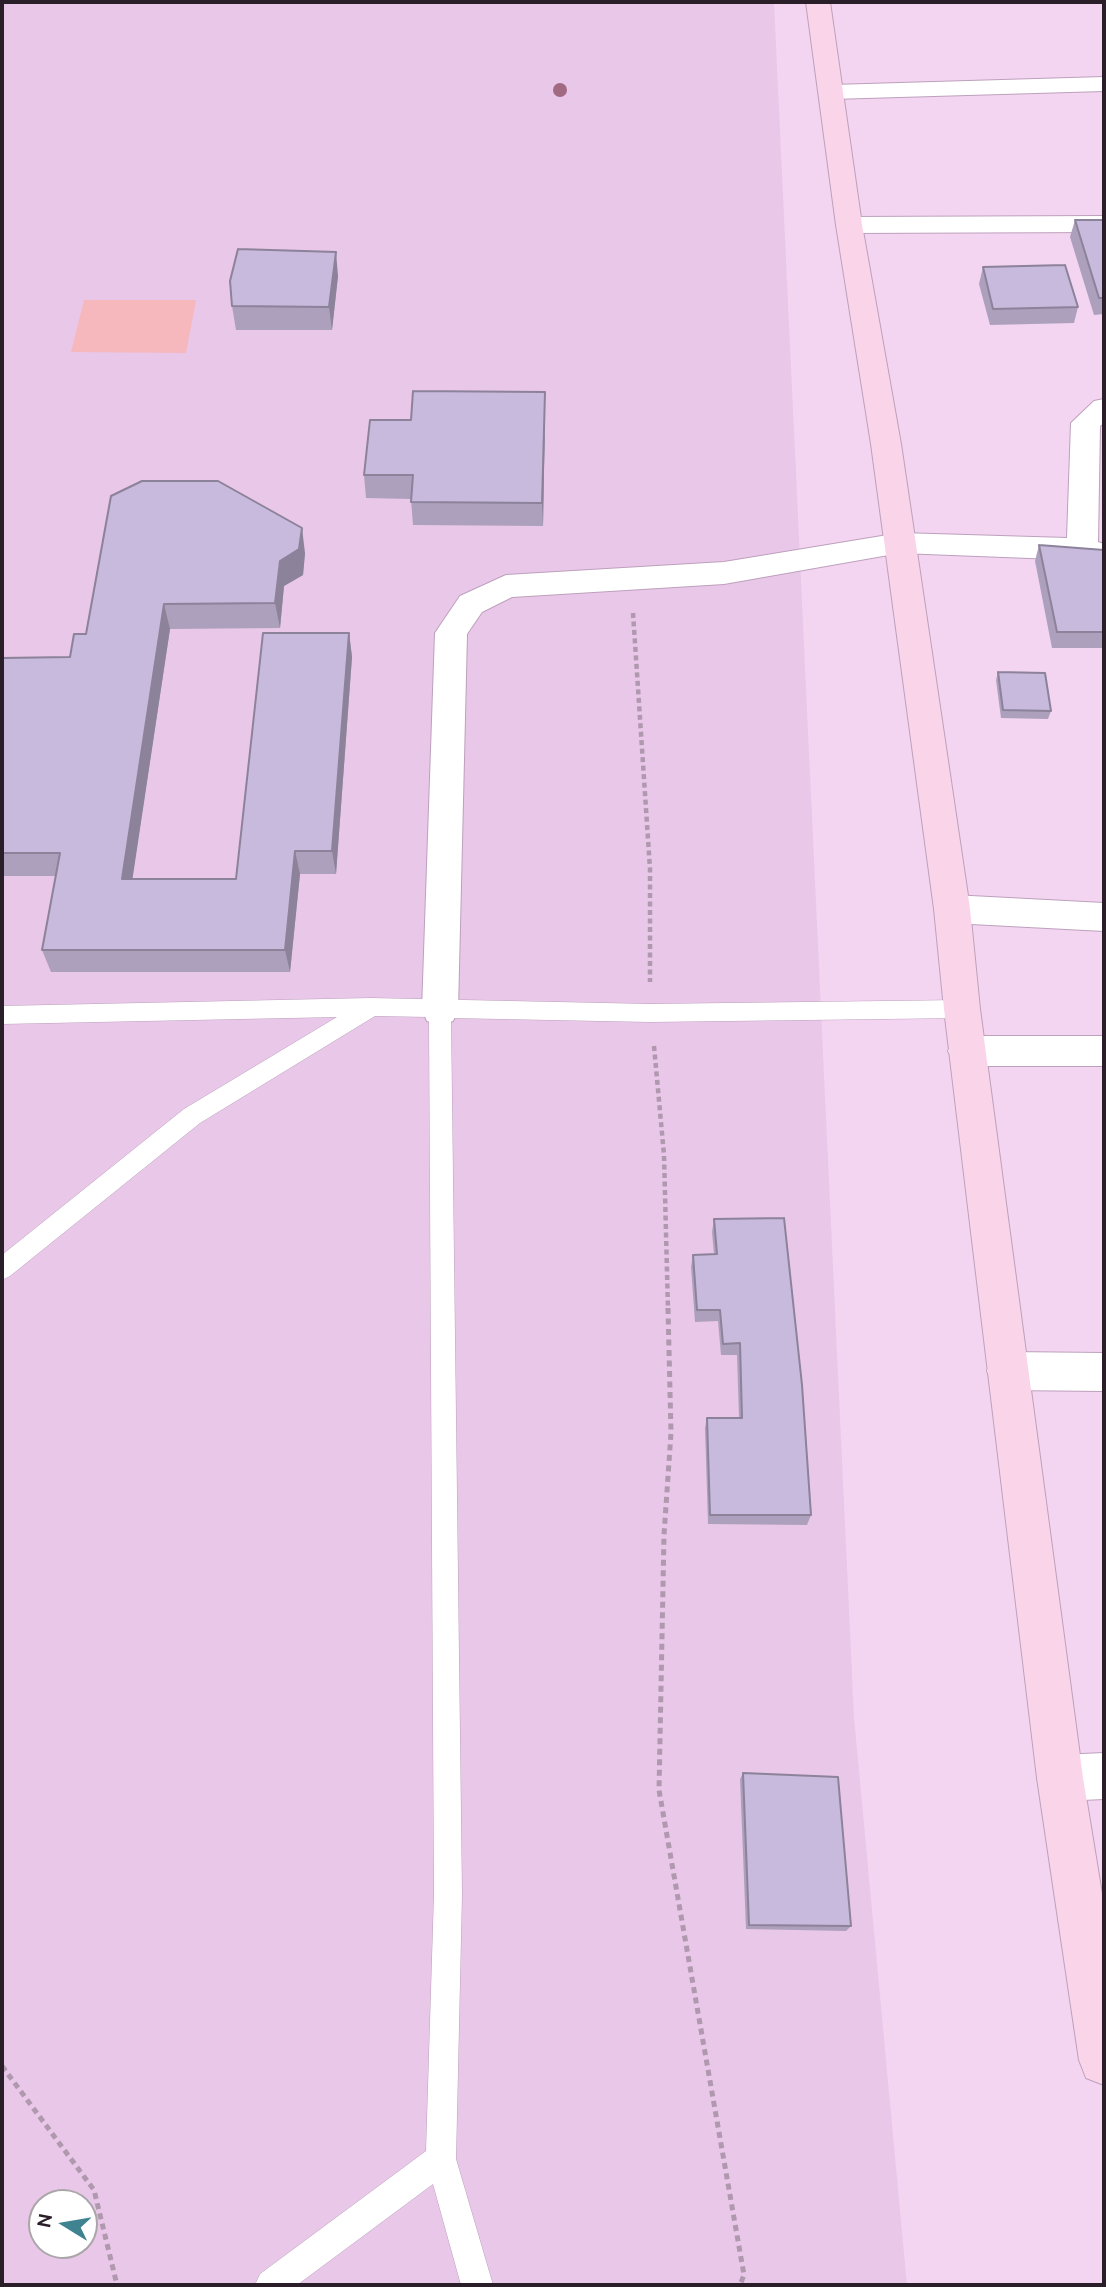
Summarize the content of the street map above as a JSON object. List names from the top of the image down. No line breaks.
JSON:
{"north":"left"}
